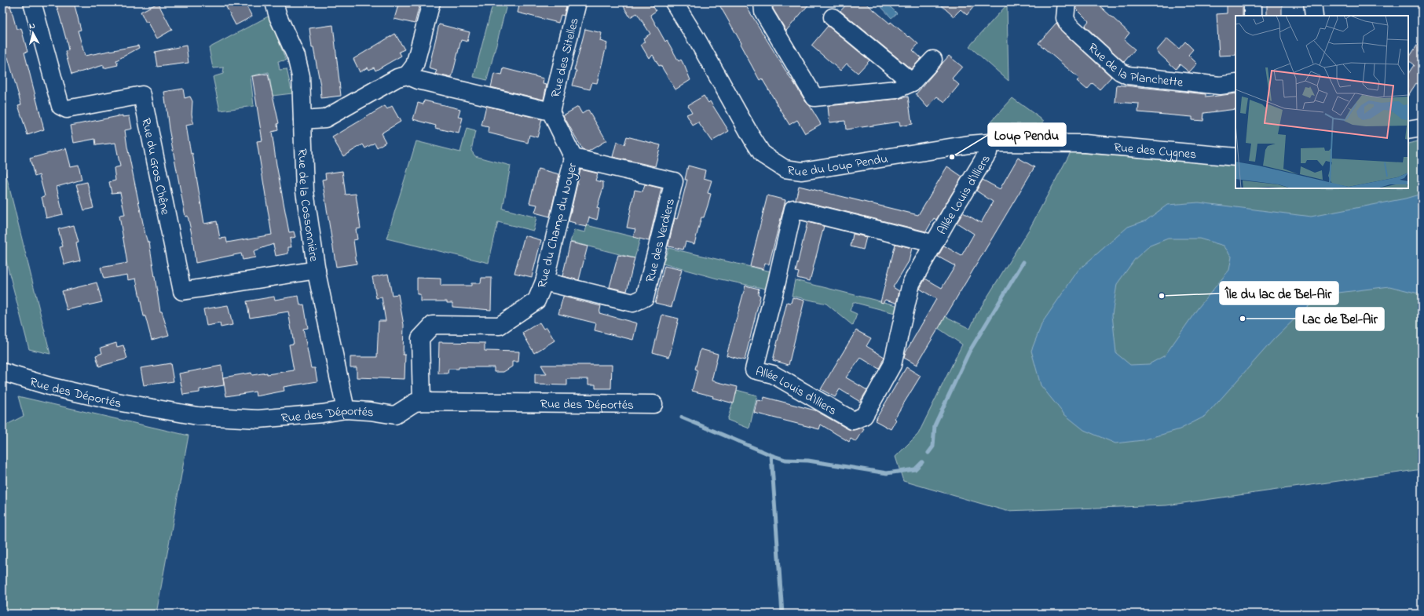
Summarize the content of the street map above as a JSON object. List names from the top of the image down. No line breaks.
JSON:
{"streets":{"street":["Rue des Sitelles","Rue de la Planchette","Rue des Cygnes","Rue du Loup Pendu","Rue du Gros Chêne","Allée Louis d'Illiers","Rue de la Cossonnière","Rue du Champ du Noyer","Rue des Verdiers","Rue des Déportés"]},"crossings":[["Rue des Sitelles","Rue du Champ du Noyer"],["Rue des Cygnes","Rue du Loup Pendu"],["Rue du Loup Pendu","Allée Louis d'Illiers"],["Rue du Gros Chêne","Rue de la Cossonnière"],["Rue de la Cossonnière","Rue des Déportés"],["Rue du Champ du Noyer","Rue des Verdiers"],["Rue du Champ du Noyer","Rue des Déportés"]],"places":["Loup Pendu","Île du lac de Bel-Air","Lac de Bel-Air"],"north":"top"}
